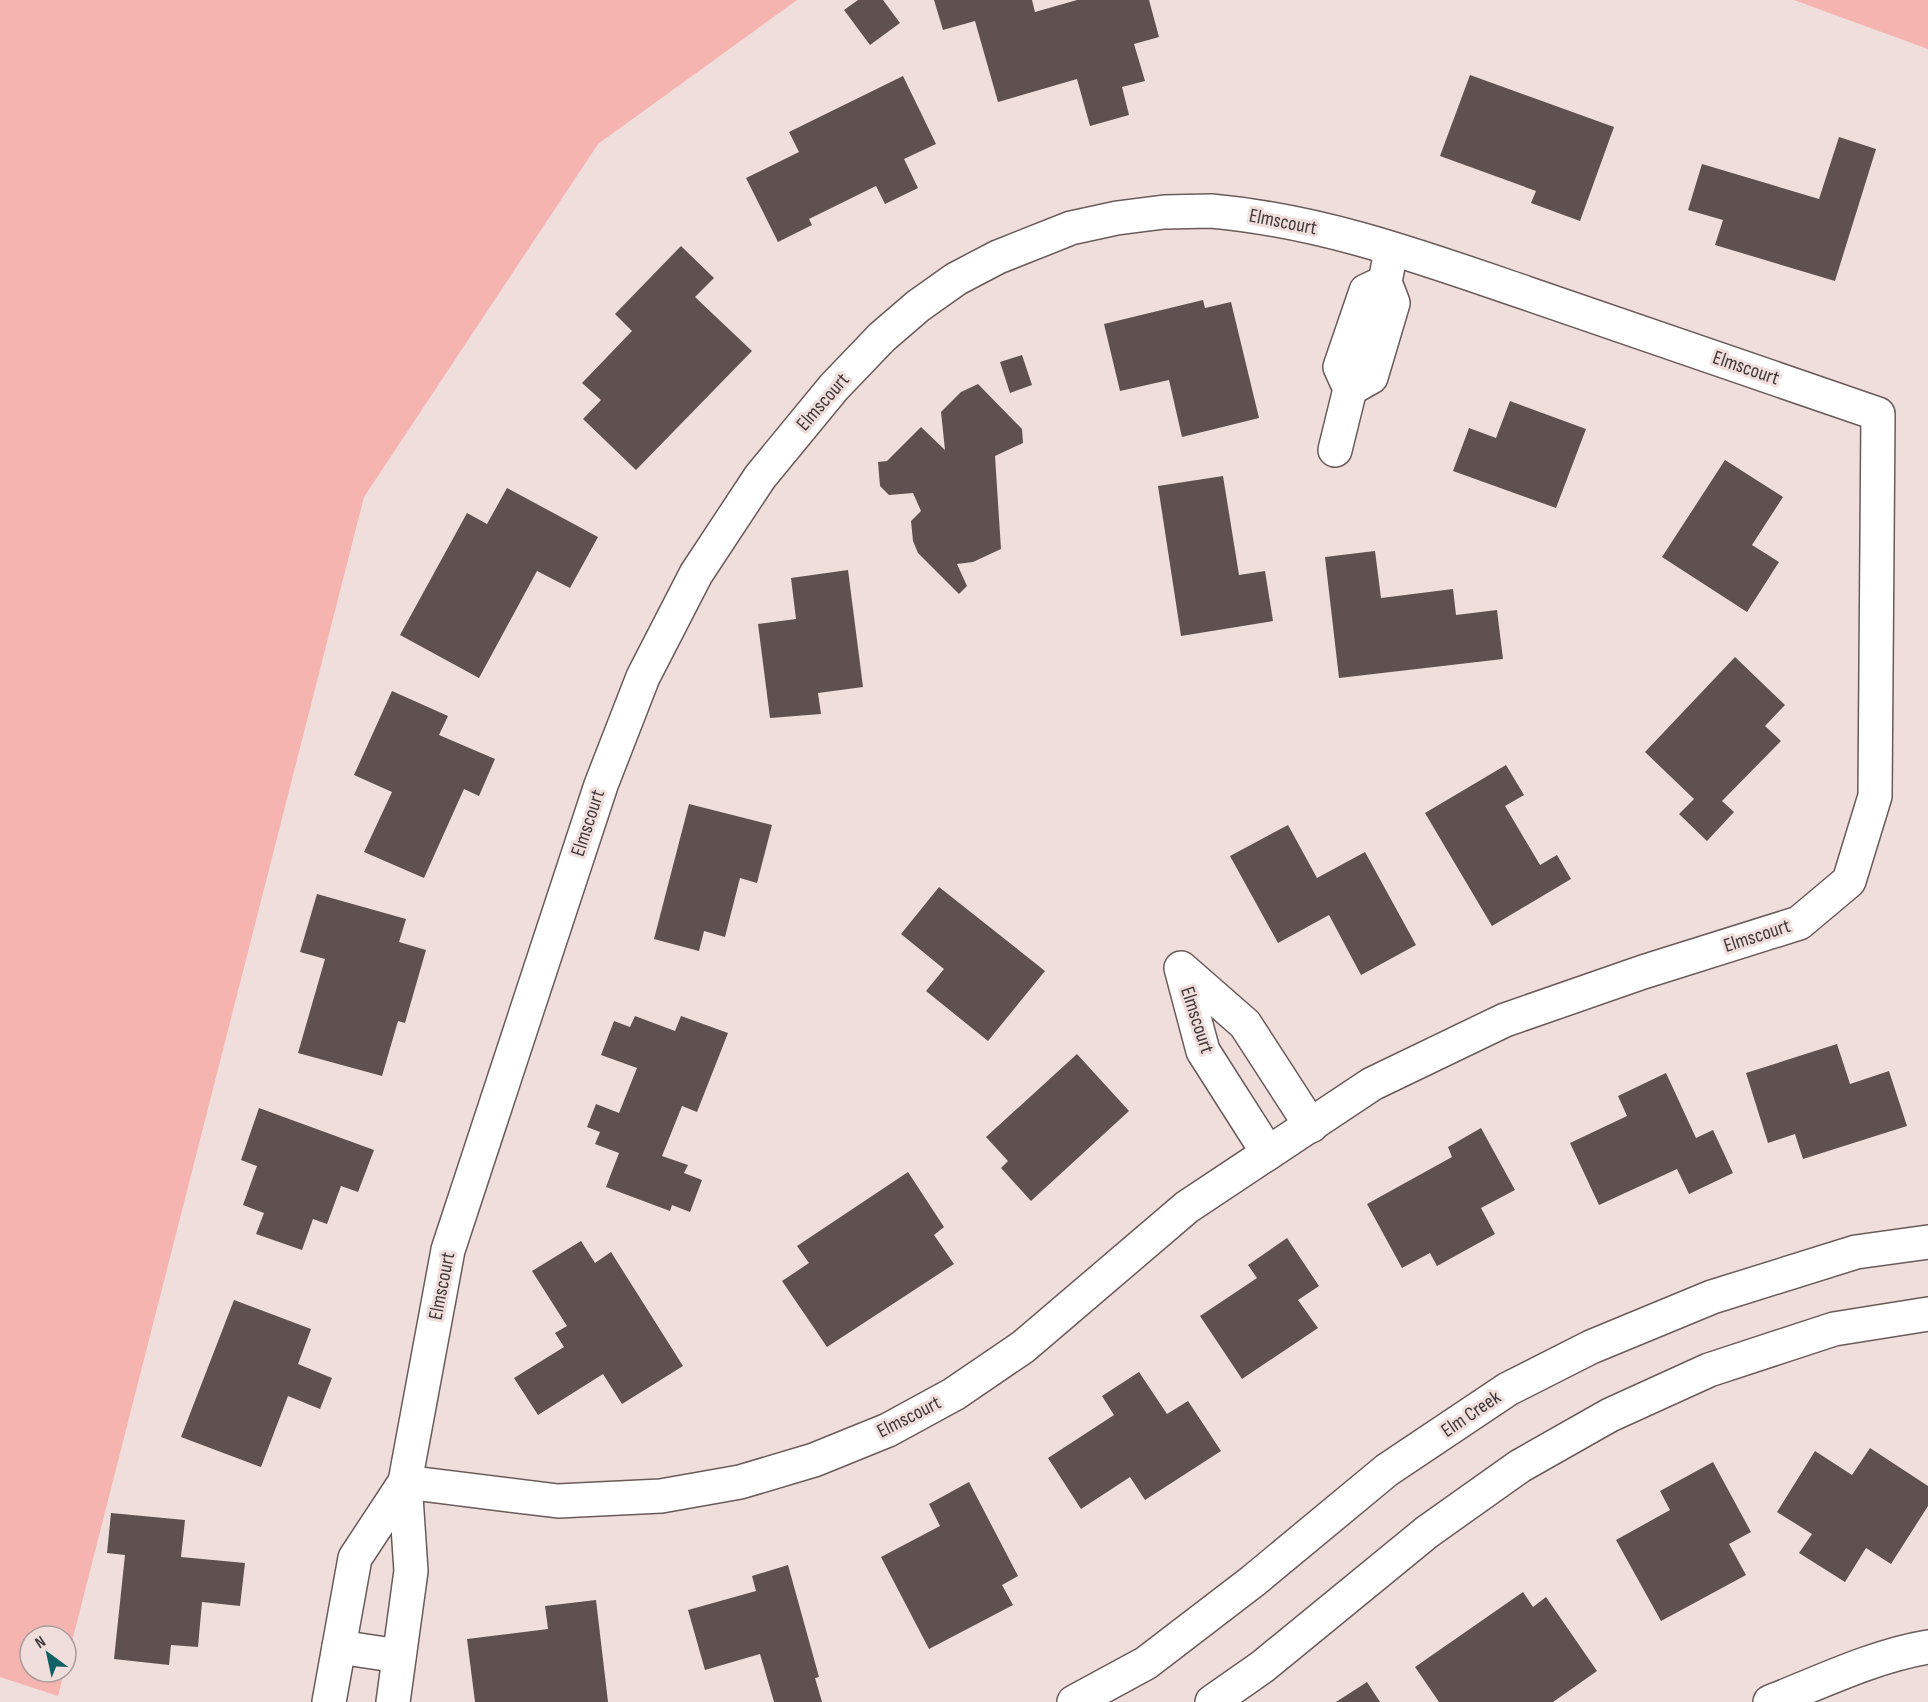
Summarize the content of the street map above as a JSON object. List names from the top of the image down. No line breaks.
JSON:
{"streets":{"street":["Elmscourt","Elm Creek"]},"north":"top left"}
